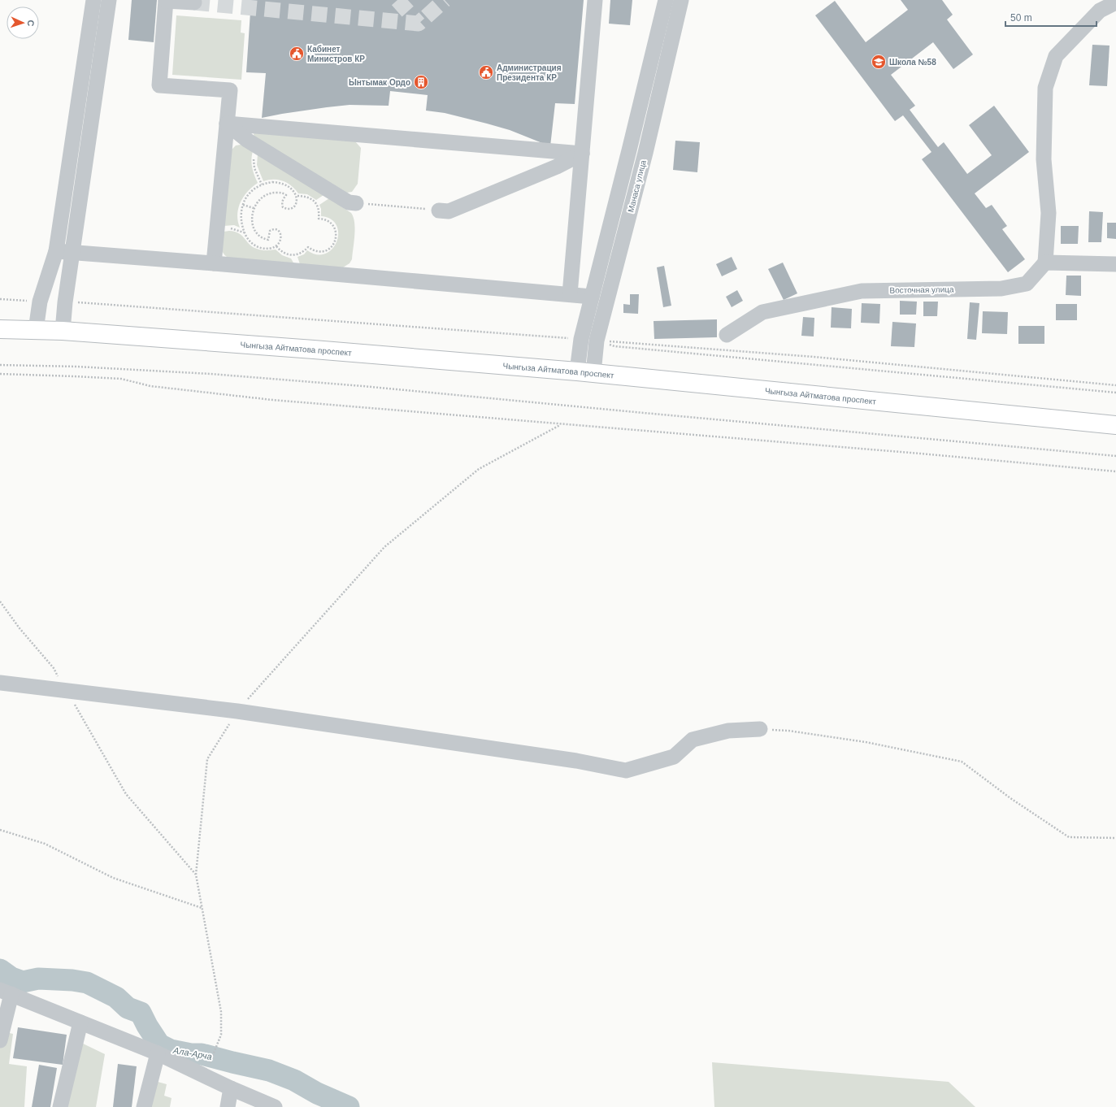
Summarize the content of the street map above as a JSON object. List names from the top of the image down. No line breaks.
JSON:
{"streets":{"main road":["Чынгыза Айтматова проспект"],"street":["Манаса улица","Восточная улица"]},"crossings":[["Манаса улица","Чынгыза Айтматова проспект"]],"water":["Ала-Арча"],"places":{"public building":["Кабинет Министров КР","Администрация Президента КР"],"school or university":["Школа №58"],"building":["Ынтымак Ордо"]},"scale_bar":"50 m","north":"right"}
